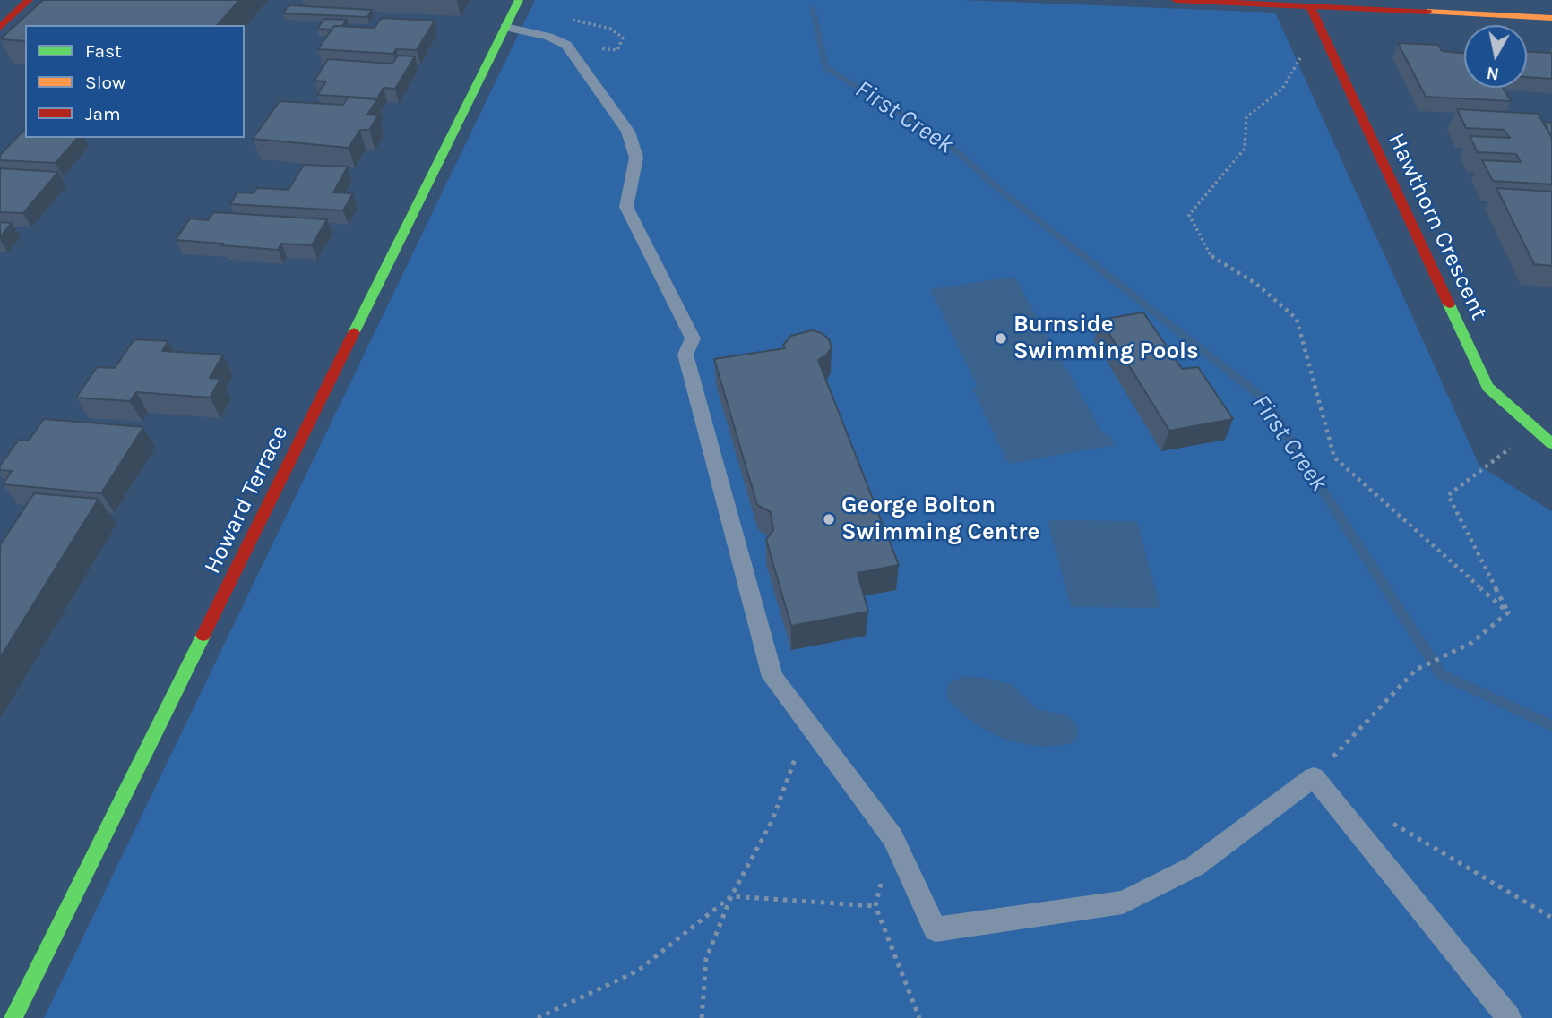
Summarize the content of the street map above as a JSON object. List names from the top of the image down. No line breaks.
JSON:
{"streets":{"street":["Hawthorn Crescent","Howard Terrace"]},"water":["First Creek"],"places":["Burnside Swimming Pools","George Bolton Swimming Centre"],"legend":["Fast","Slow","Jam"],"north":"bottom"}
